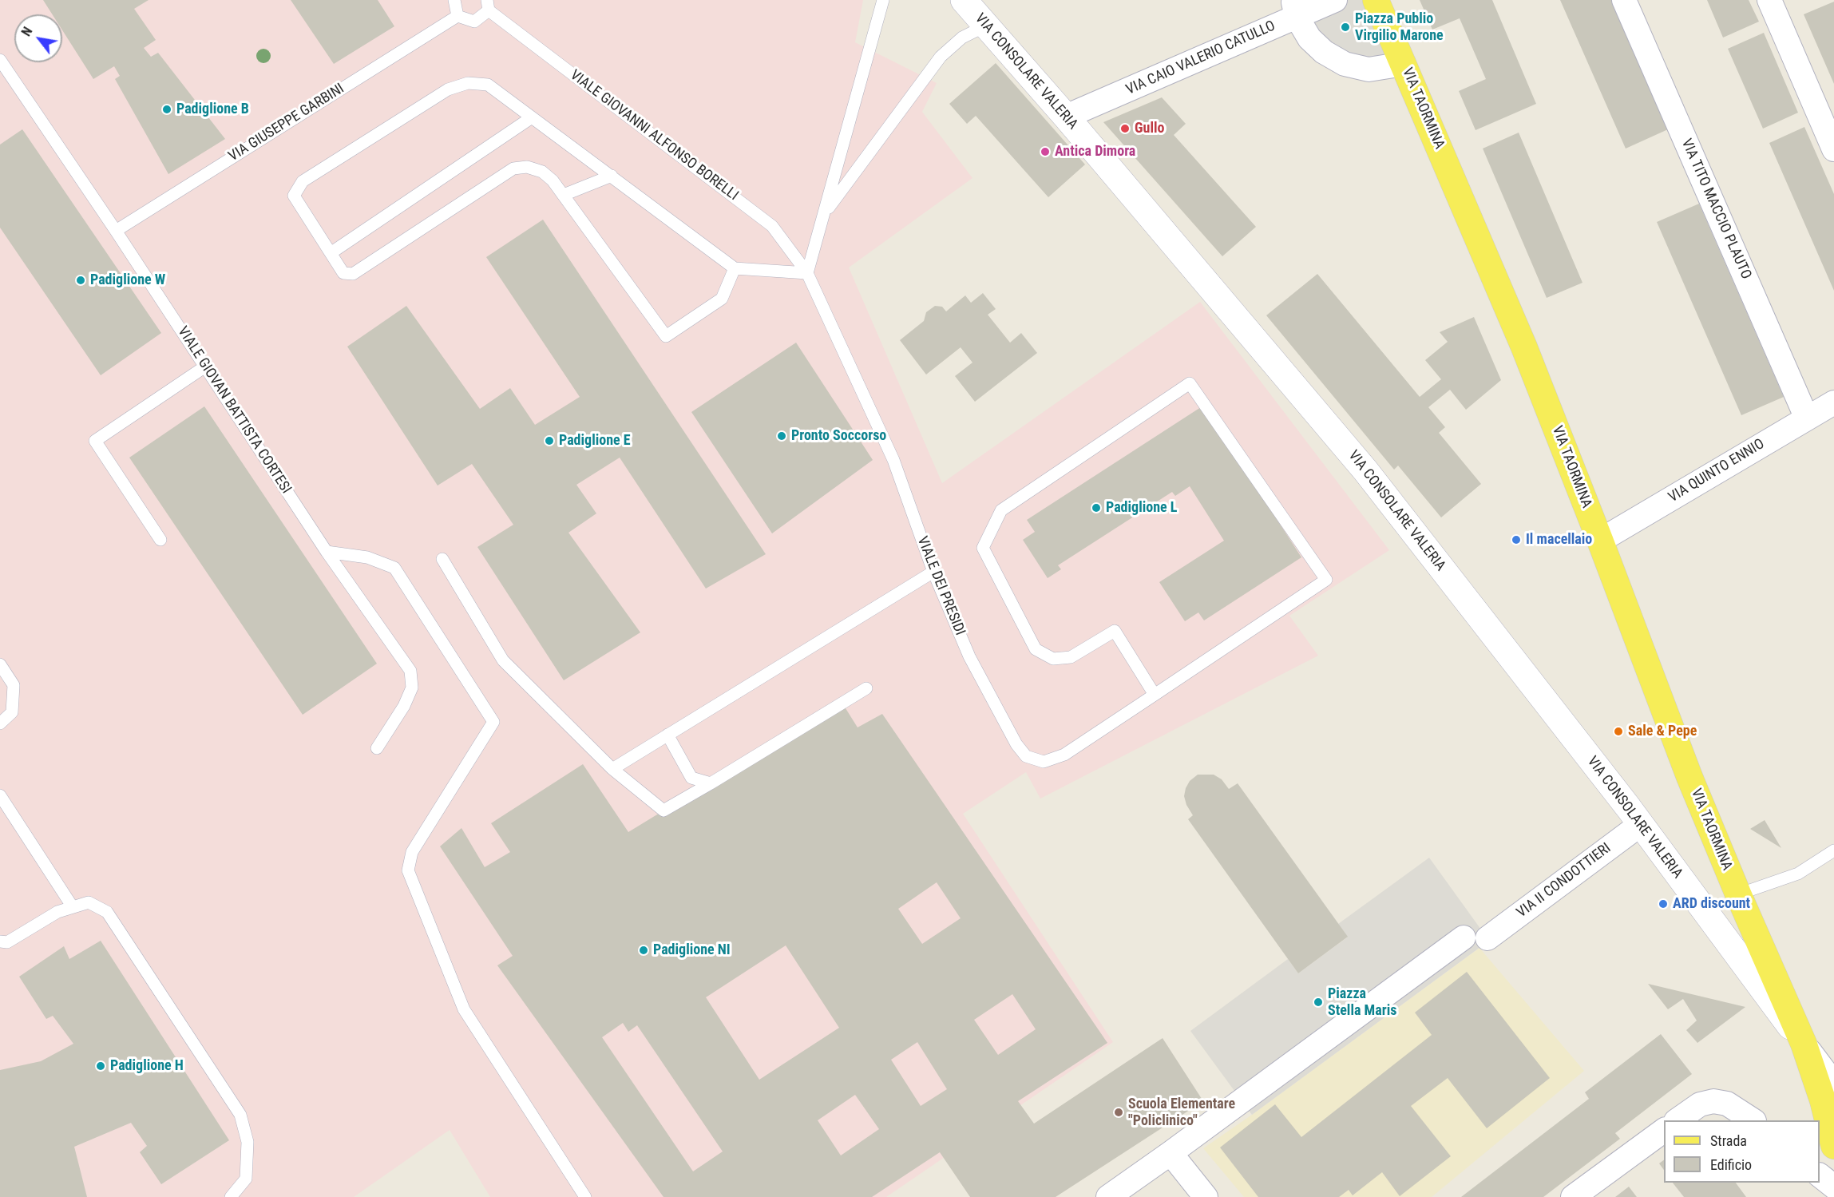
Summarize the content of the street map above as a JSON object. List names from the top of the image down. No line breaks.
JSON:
{"streets":{"main road":["VIA CONSOLARE VALERIA","VIA TAORMINA"],"street":["VIA CAIO VALERIO CATULLO","VIA TITO MACCIO PLAUTO","VIA QUINTO ENNIO","VIA II CONDOTTIERI"],"lane":["VIA GIUSEPPE GARBINI","VIALE GIOVANNI ALFONSO BORELLI","VIALE GIOVAN BATTISTA CORTESI","VIALE DEI PRESIDI"]},"crossings":[["VIA CAIO VALERIO CATULLO","VIA CONSOLARE VALERIA"],["VIA CONSOLARE VALERIA","VIA TAORMINA"],["VIA CONSOLARE VALERIA","VIA II CONDOTTIERI"],["VIA TAORMINA","VIA QUINTO ENNIO"],["VIA GIUSEPPE GARBINI","VIALE GIOVAN BATTISTA CORTESI"],["VIALE GIOVANNI ALFONSO BORELLI","VIALE DEI PRESIDI"],["VIA TITO MACCIO PLAUTO","VIA QUINTO ENNIO"]],"places":["Piazza Publio Virgilio Marone","Padiglione B","Gullo","Antica Dimora","Padiglione W","Pronto Soccorso","Padiglione E","Padiglione L","Il macellaio","Sale & Pepe","ARD discount","Padiglione NI","Piazza Stella Maris","Padiglione H","Scuola Elementare \"Policlinico\""],"legend":["Strada","Edificio"],"north":"top left"}
